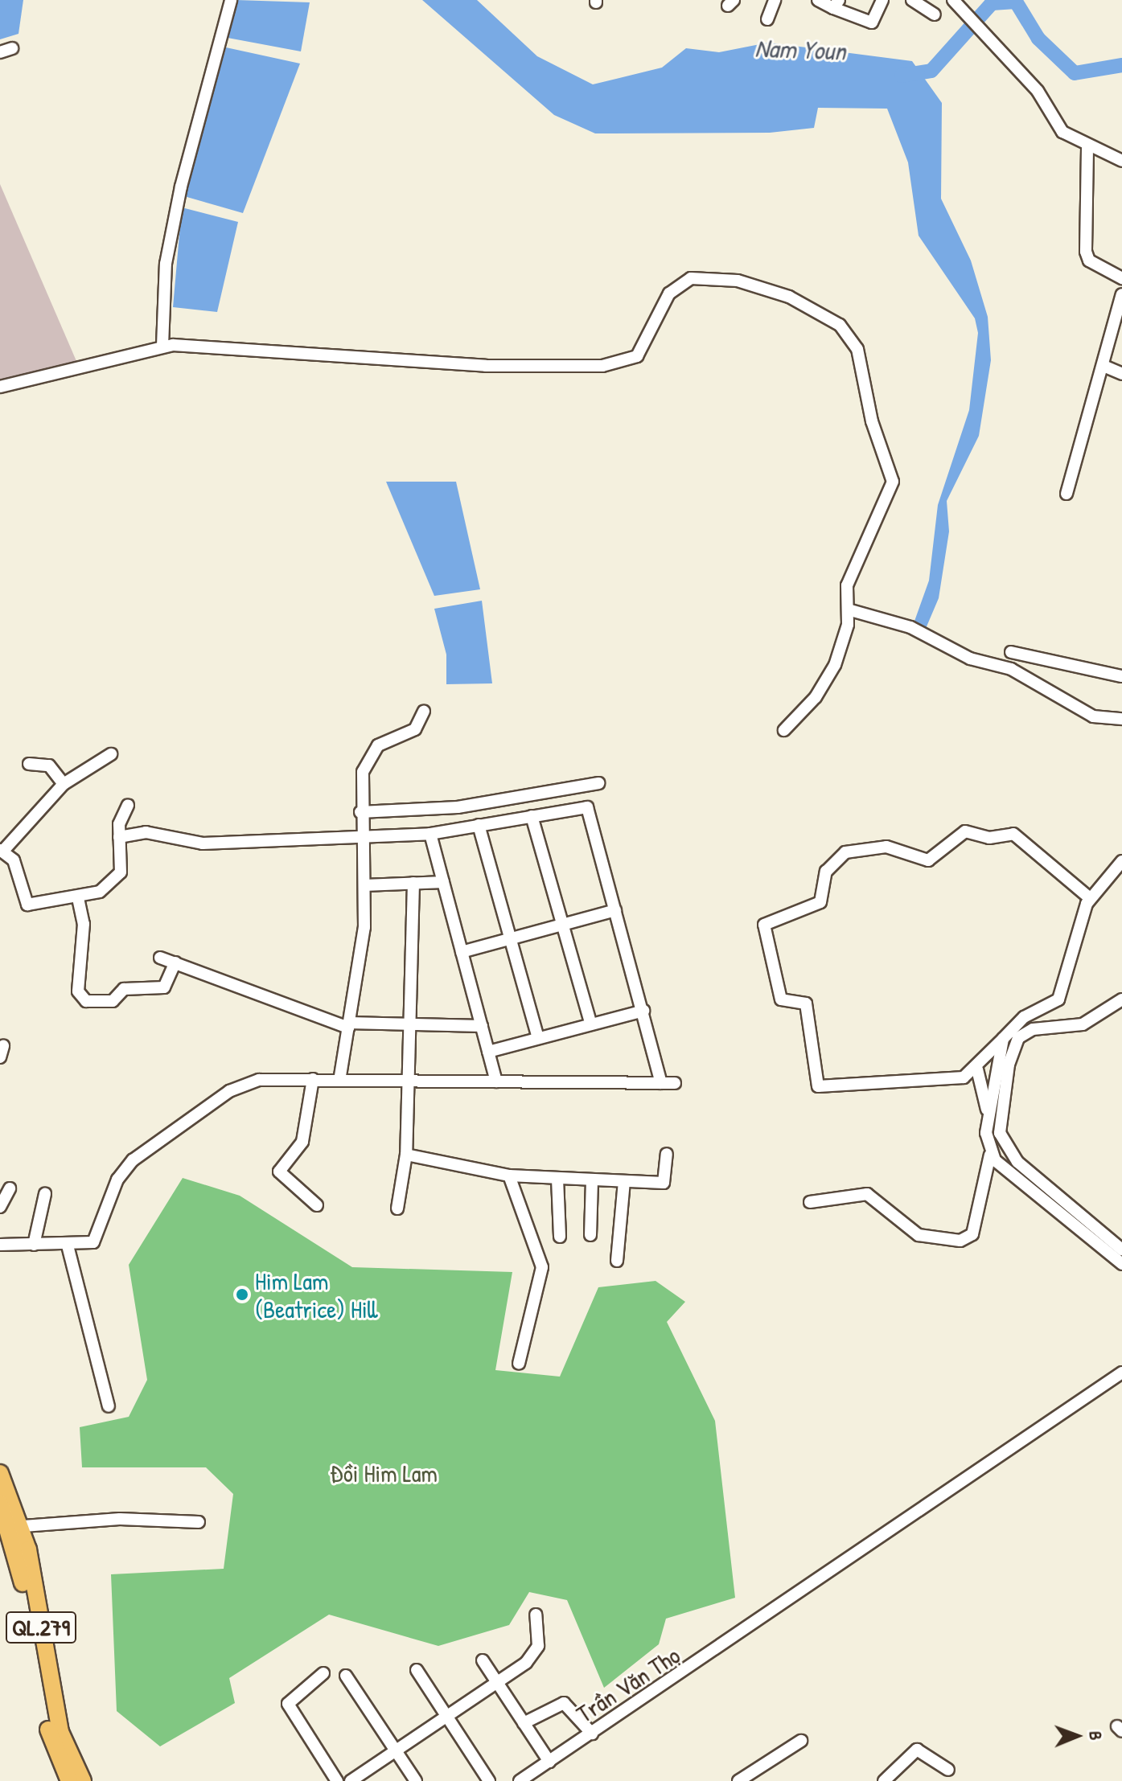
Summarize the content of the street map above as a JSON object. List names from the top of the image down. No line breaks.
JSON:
{"streets":{"highway":["QL.279"],"street":["Trần Văn Thọ"]},"water":["Nam Youn"],"parks":["Đồi Him Lam"],"places":["Him Lam (Beatrice) Hill"],"north":"right"}
